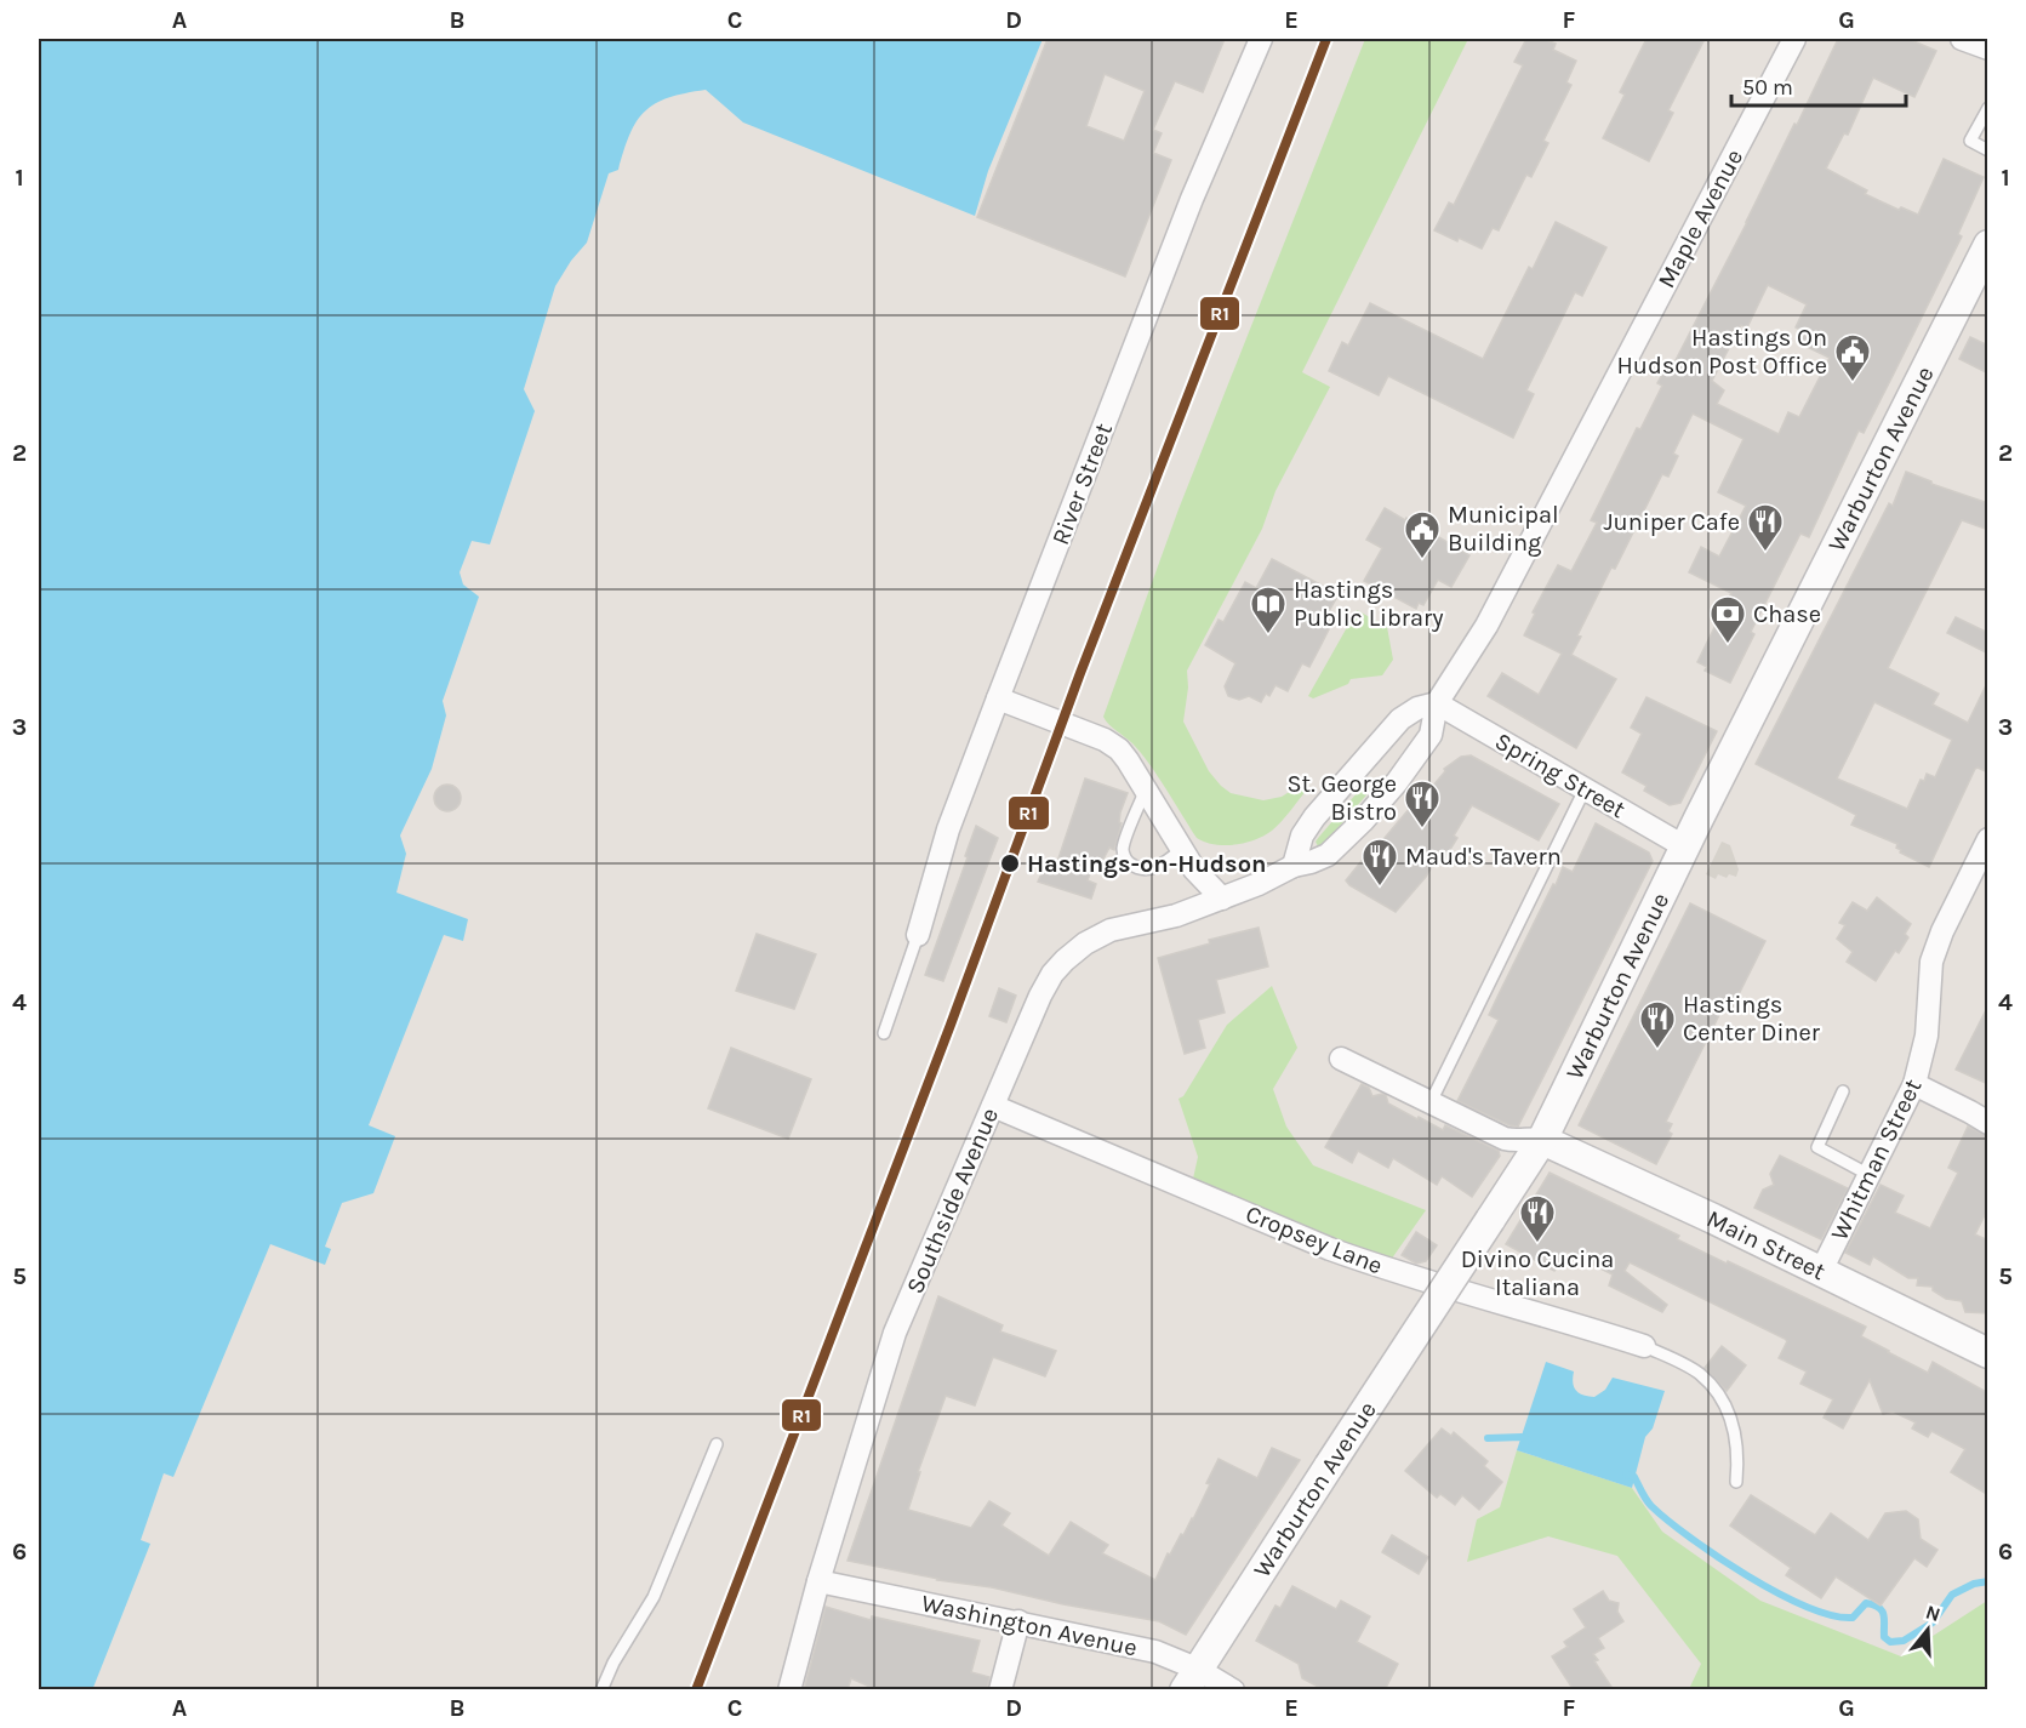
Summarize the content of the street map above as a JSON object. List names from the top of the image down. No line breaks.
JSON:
{"streets":{"street":["Maple Avenue","Warburton Avenue","River Street","Spring Street","Whitman Street","Southside Avenue","Cropsey Lane","Main Street","Washington Avenue"]},"crossings":[["Maple Avenue","Spring Street"],["Maple Avenue","Southside Avenue"],["Warburton Avenue","Spring Street"],["Warburton Avenue","Main Street"],["Warburton Avenue","Washington Avenue"],["Spring Street","Southside Avenue"],["Whitman Street","Main Street"],["Southside Avenue","Cropsey Lane"],["Southside Avenue","Washington Avenue"]],"places":{"public building":["Hastings On Hudson Post Office","Municipal Building"],"restaurant":["Juniper Cafe","St. George Bistro","Maud's Tavern","Hastings Center Diner","Divino Cucina Italiana"],"library":["Hastings Public Library"],"bank":["Chase"],"other":["Hastings-on-Hudson"]},"lines":["transit line R1"],"scale_bar":"50 m","north":"top","grid":{"columns":["A","B","C","D","E","F","G"],"rows":["1","2","3","4","5","6"]}}
